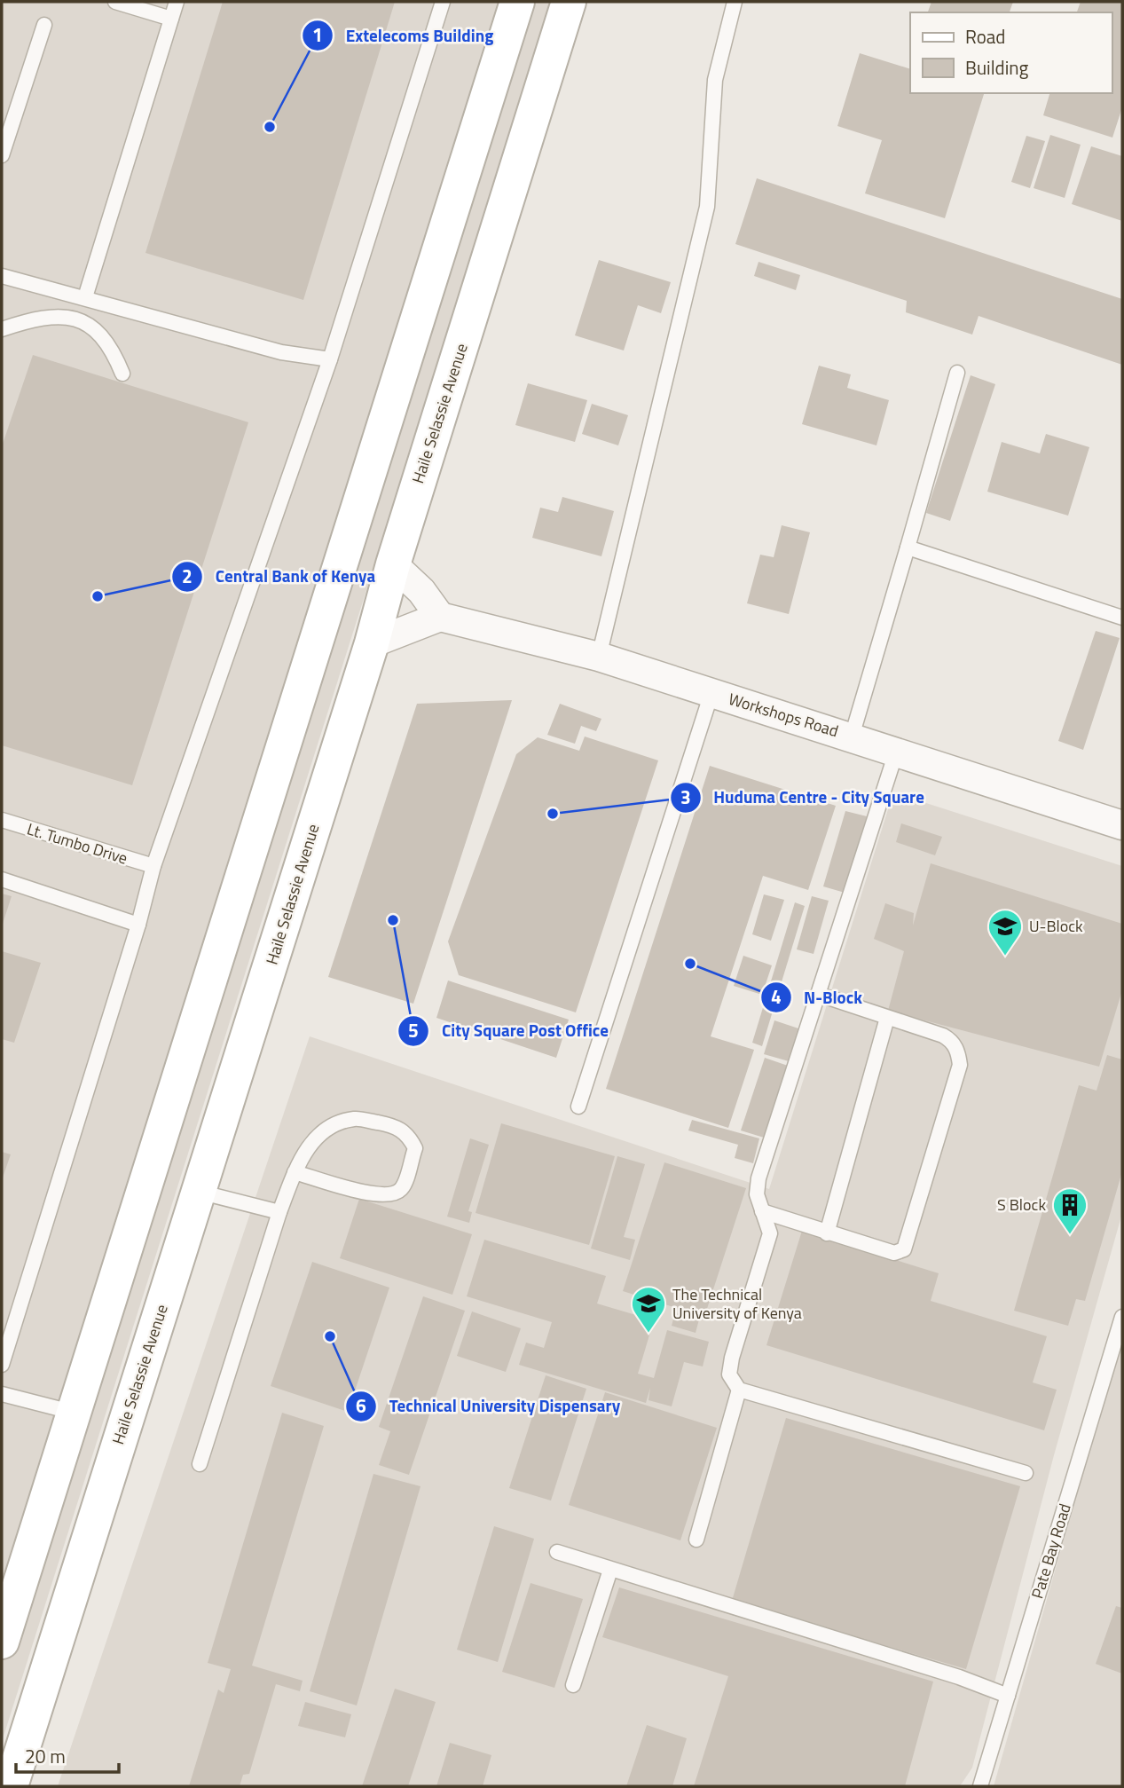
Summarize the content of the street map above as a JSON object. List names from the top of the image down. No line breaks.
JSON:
{"streets":{"main road":["Haile Selassie Avenue"],"street":["Workshops Road"],"lane":["Lt. Tumbo Drive","Pate Bay Road"]},"places":{"other":["Extelecoms Building","Central Bank of Kenya","Huduma Centre - City Square","City Square Post Office","N-Block","Technical University Dispensary"],"school or university":["U-Block","The Technical University of Kenya"],"building":["S Block"]},"legend":["Road","Building"],"scale_bar":"20 m"}
